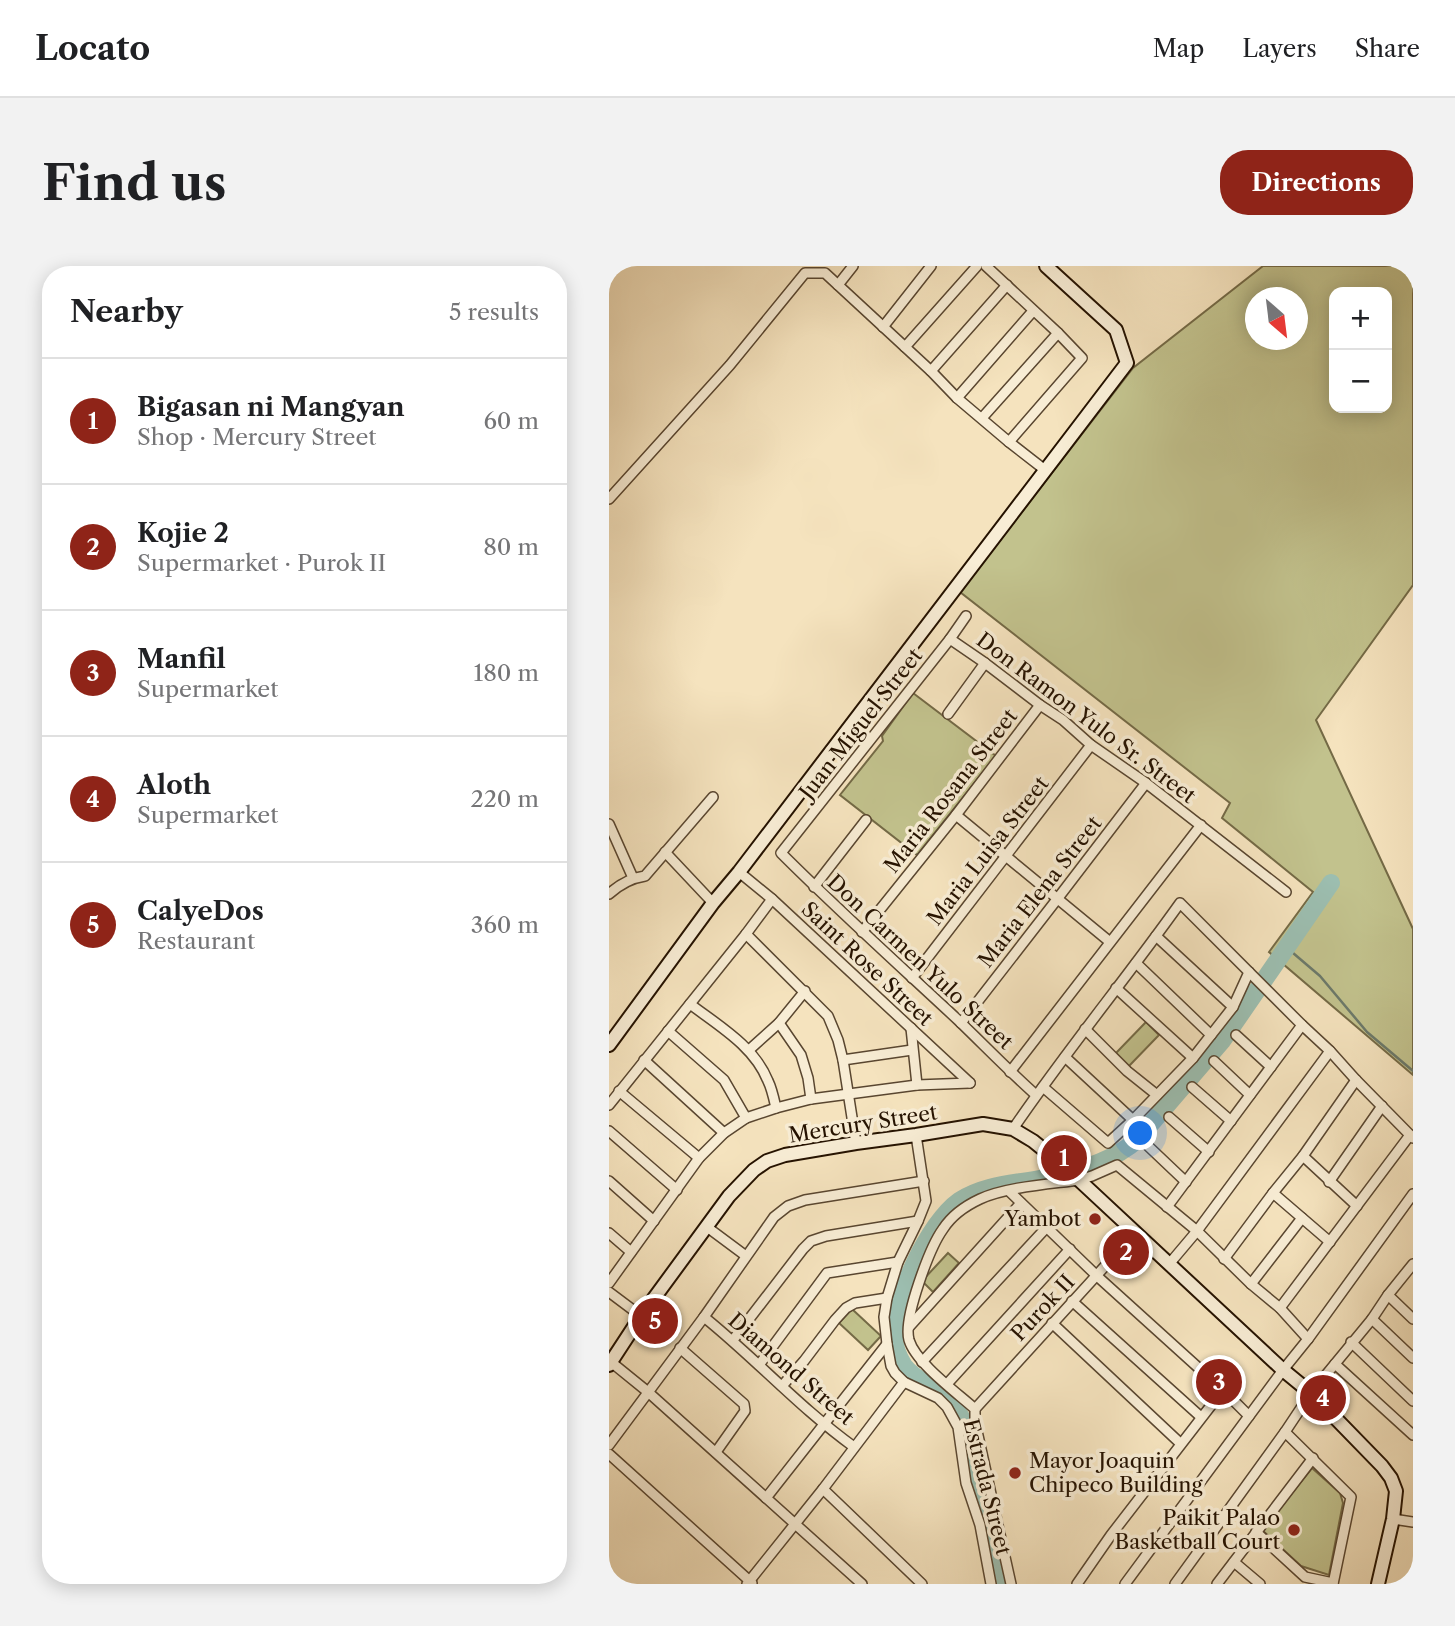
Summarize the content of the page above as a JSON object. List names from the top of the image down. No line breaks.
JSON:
{"streets":{"street":["Don Ramon Yulo Sr. Street","Juan Miguel Street","Maria Rosana Street","Maria Luisa Street","Maria Elena Street","Don Carmen Yulo Street","Saint Rose Street","Mercury Street","Purok II","Diamond Street","Estrada Street"]},"crossings":[["Don Ramon Yulo Sr. Street","Juan Miguel Street"],["Don Ramon Yulo Sr. Street","Maria Rosana Street"],["Don Ramon Yulo Sr. Street","Maria Luisa Street"],["Don Ramon Yulo Sr. Street","Maria Elena Street"],["Juan Miguel Street","Don Carmen Yulo Street"],["Maria Rosana Street","Don Carmen Yulo Street"],["Maria Luisa Street","Don Carmen Yulo Street"],["Maria Elena Street","Don Carmen Yulo Street"]],"places":["Yambot","Mayor Joaquin Chipeco Building","Paikit Palao Basketball Court"],"north":"bottom right","page":{"header":"Locato","nav":["Map","Layers","Share"],"buttons":"Directions","title":"Find us","heading":["Nearby","5 results"],"map_buttons":["+","−"],"list":[{"mark":"1","name":"Bigasan ni Mangyan","note":"Shop · Mercury Street","value":"60 m"},{"mark":"2","name":"Kojie 2","note":"Supermarket · Purok II","value":"80 m"},{"mark":"3","name":"Manfil","note":"Supermarket","value":"180 m"},{"mark":"4","name":"Aloth","note":"Supermarket","value":"220 m"},{"mark":"5","name":"CalyeDos","note":"Restaurant","value":"360 m"}],"pins":["1","2","5","3","4"]}}
